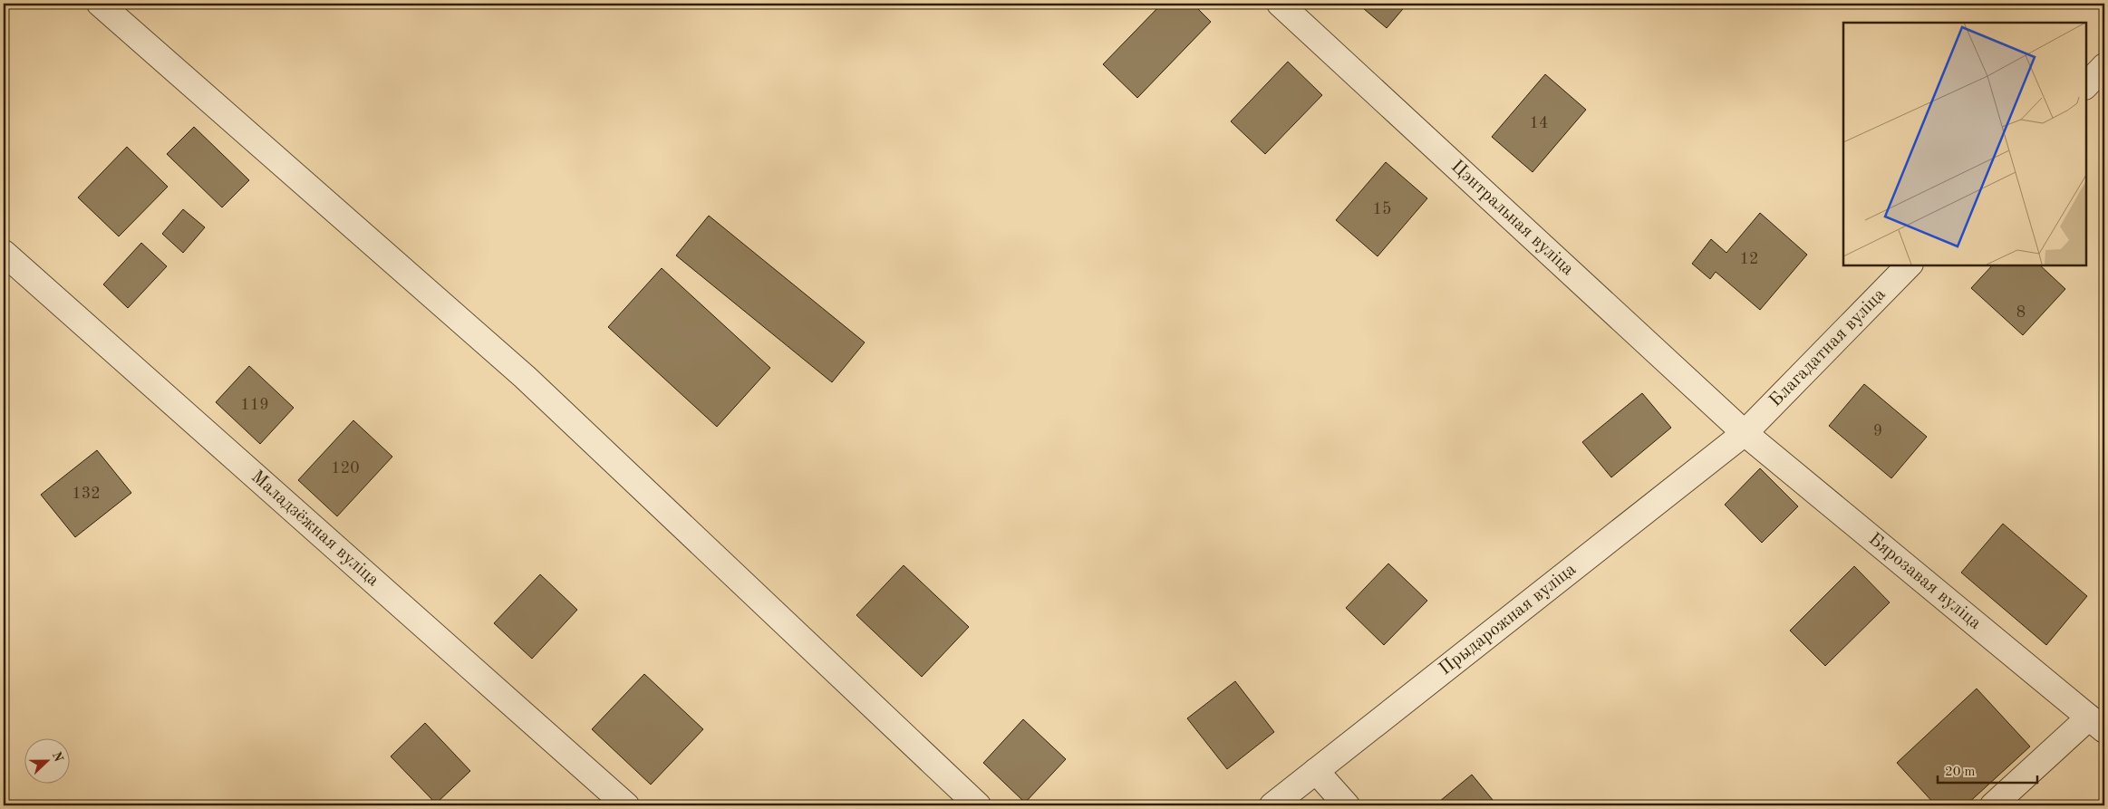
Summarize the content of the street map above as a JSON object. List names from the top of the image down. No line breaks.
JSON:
{"streets":{"street":["Цэнтральная вуліца","Благадатная вуліца","Маладзёжная вуліца","Бярозавая вуліца","Прыдарожная вуліца"]},"crossings":[["Цэнтральная вуліца","Благадатная вуліца"],["Цэнтральная вуліца","Бярозавая вуліца"],["Цэнтральная вуліца","Прыдарожная вуліца"],["Благадатная вуліца","Бярозавая вуліца"],["Благадатная вуліца","Прыдарожная вуліца"],["Бярозавая вуліца","Прыдарожная вуліца"]],"house_numbers":["14","15","12","8","119","9","120","132"],"scale_bar":"20 m","north":"right"}
